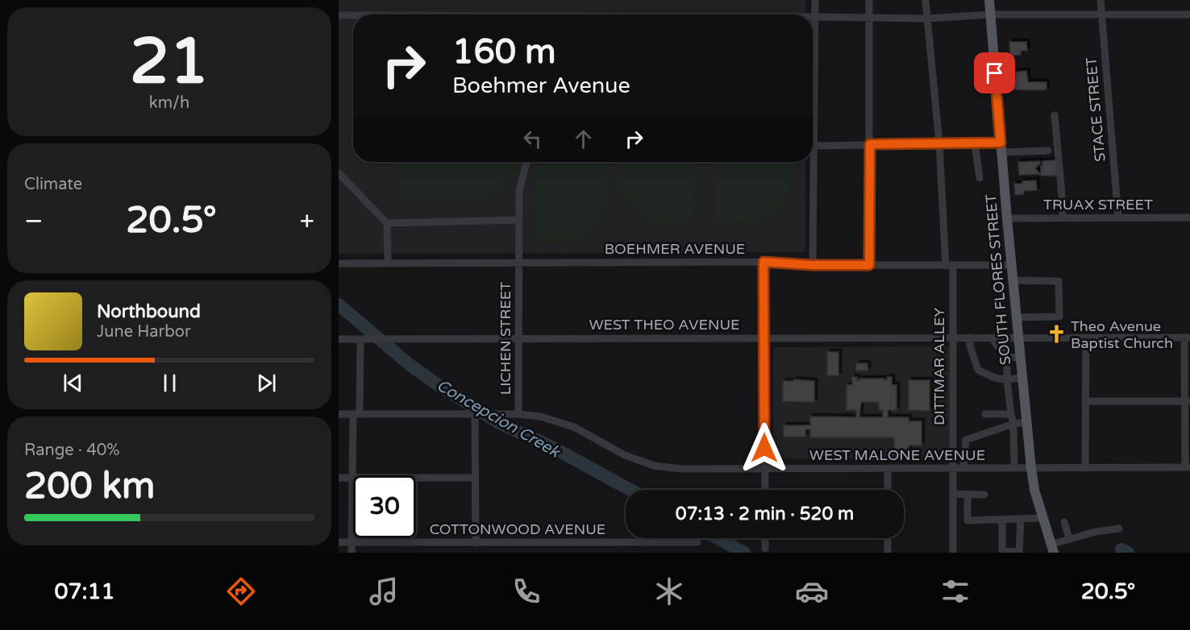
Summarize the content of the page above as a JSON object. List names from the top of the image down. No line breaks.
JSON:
{"streets":{"main road":["SOUTH FLORES STREET"],"street":["STACE STREET","TRUAX STREET","BOEHMER AVENUE","WEST THEO AVENUE","LICHEN STREET","DITTMAR ALLEY","WEST MALONE AVENUE","COTTONWOOD AVENUE"]},"crossings":[["STACE STREET","TRUAX STREET"],["TRUAX STREET","SOUTH FLORES STREET"],["BOEHMER AVENUE","SOUTH FLORES STREET"],["BOEHMER AVENUE","LICHEN STREET"],["BOEHMER AVENUE","DITTMAR ALLEY"],["SOUTH FLORES STREET","WEST THEO AVENUE"],["SOUTH FLORES STREET","WEST MALONE AVENUE"],["WEST THEO AVENUE","LICHEN STREET"],["WEST THEO AVENUE","DITTMAR ALLEY"],["LICHEN STREET","WEST MALONE AVENUE"],["DITTMAR ALLEY","WEST MALONE AVENUE"]],"water":["Concepcion Creek"],"places":{"church":["Theo Avenue Baptist Church"]},"page":{"tile":[["21","km/h"],"Climate",["Range · 40%","200 km"]],"turn":["160 m","Boehmer Avenue"],"heat":["−","20.5°","+"],"song":["Northbound","June Harbor"],"limit":"30","trip":"07:13 · 2 min · 520 m","tabs":["07:11","20.5°"]}}
